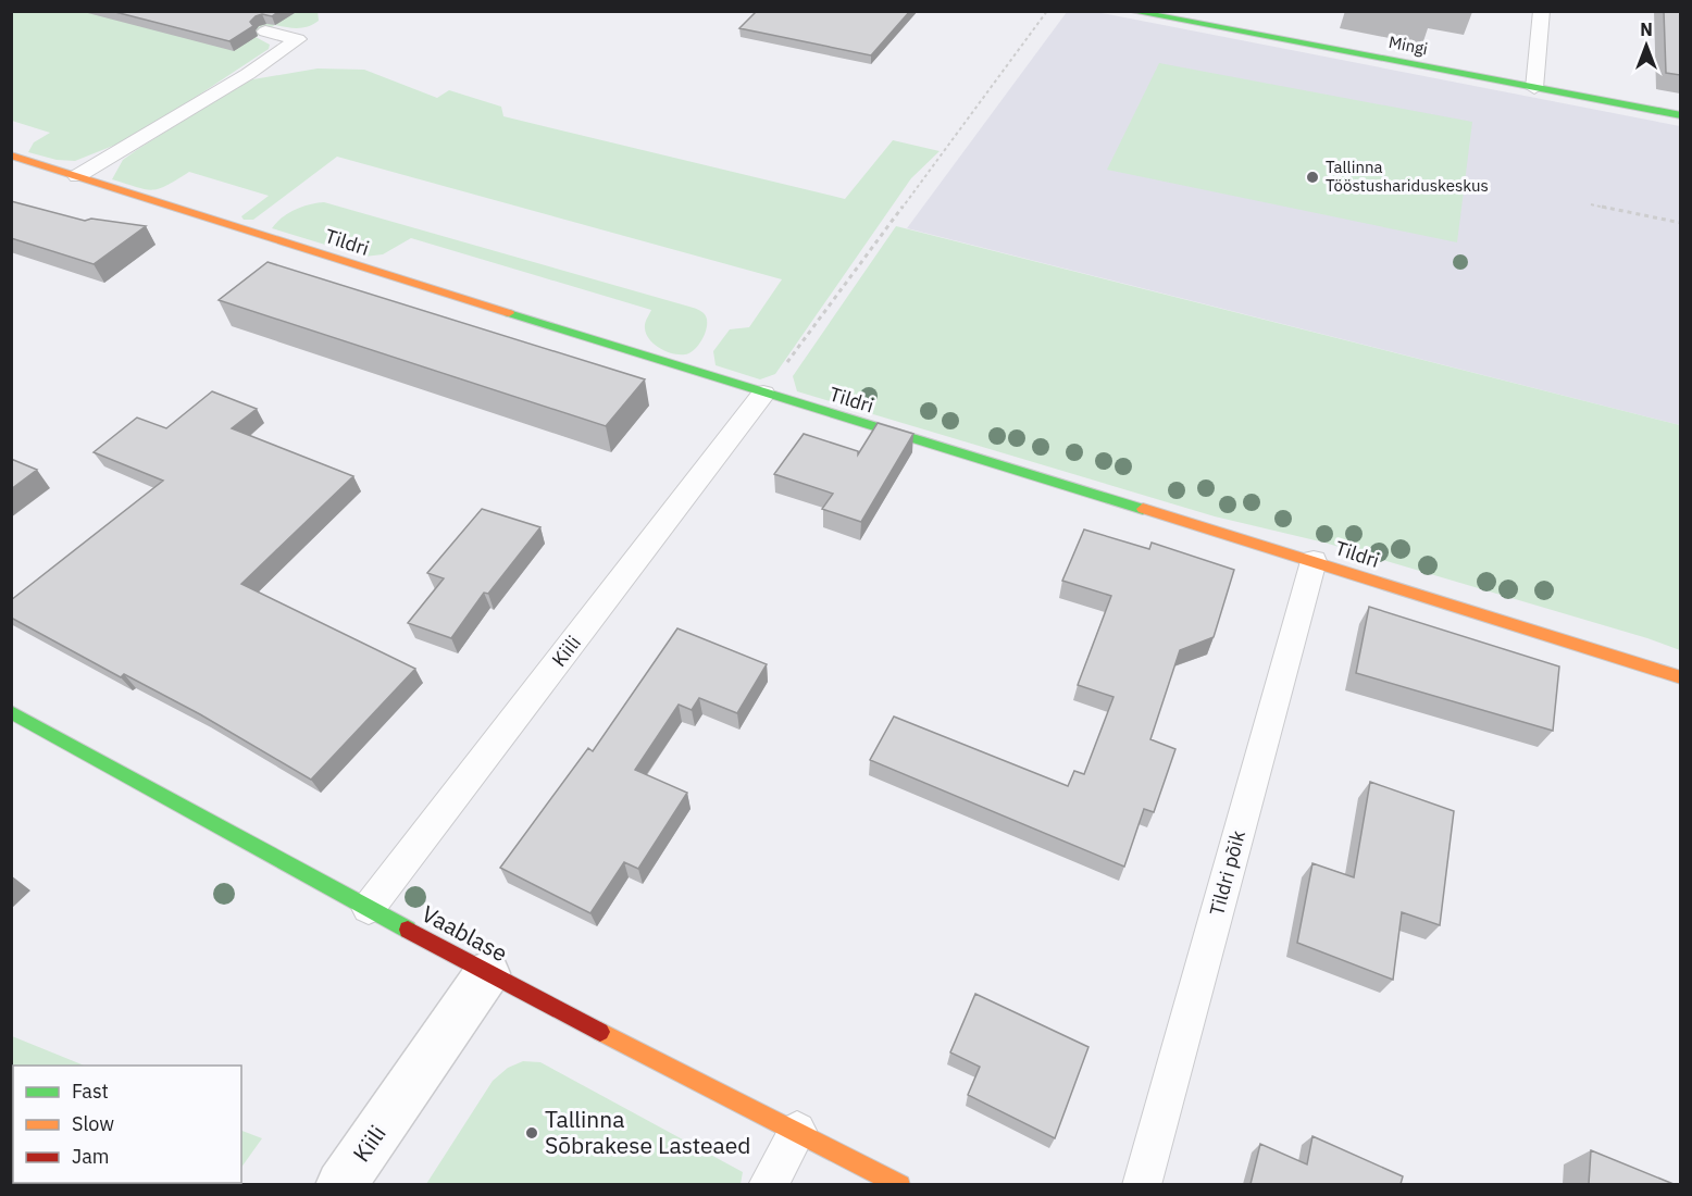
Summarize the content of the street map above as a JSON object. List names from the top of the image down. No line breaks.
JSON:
{"streets":{"street":["Mingi","Tildri","Kiili","Vaablase"],"lane":["Tildri põik"]},"crossings":[["Tildri","Kiili"],["Tildri","Tildri põik"],["Kiili","Vaablase"]],"places":["Tallinna Tööstushariduskeskus","Tallinna Sõbrakese Lasteaed"],"legend":["Fast","Slow","Jam"],"north":"top"}
